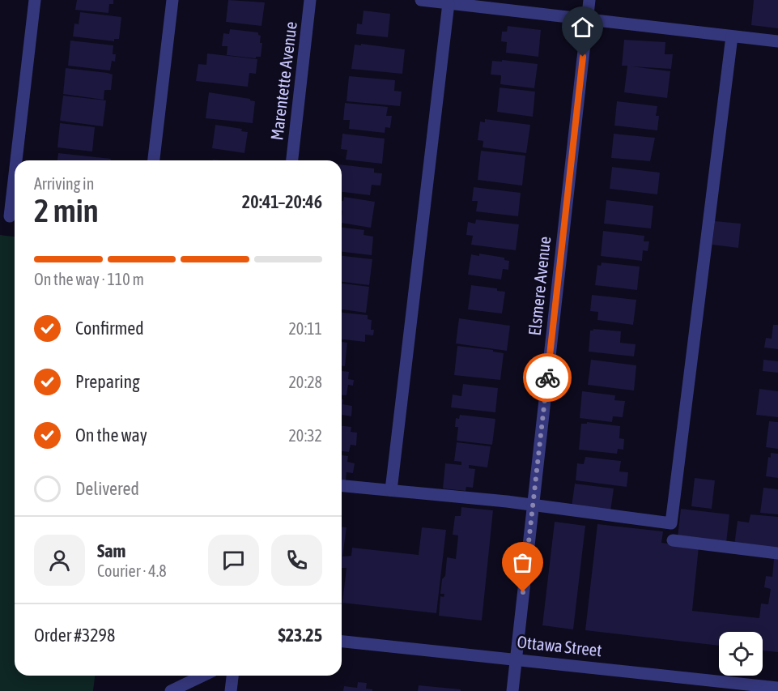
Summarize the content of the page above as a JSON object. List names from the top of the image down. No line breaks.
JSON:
{"streets":{"street":["Marentette Avenue","Elsmere Avenue","Ottawa Street"]},"crossings":[["Elsmere Avenue","Ottawa Street"]],"page":{"heading":["2 min","Arriving in","20:41–20:46"],"panel":["Sam","Courier · 4.8","Order #3298","$23.25"],"bar":"On the way · 110 m","list":[["Confirmed","20:11"],["Preparing","20:28"],["On the way","20:32"],"Delivered"]}}
